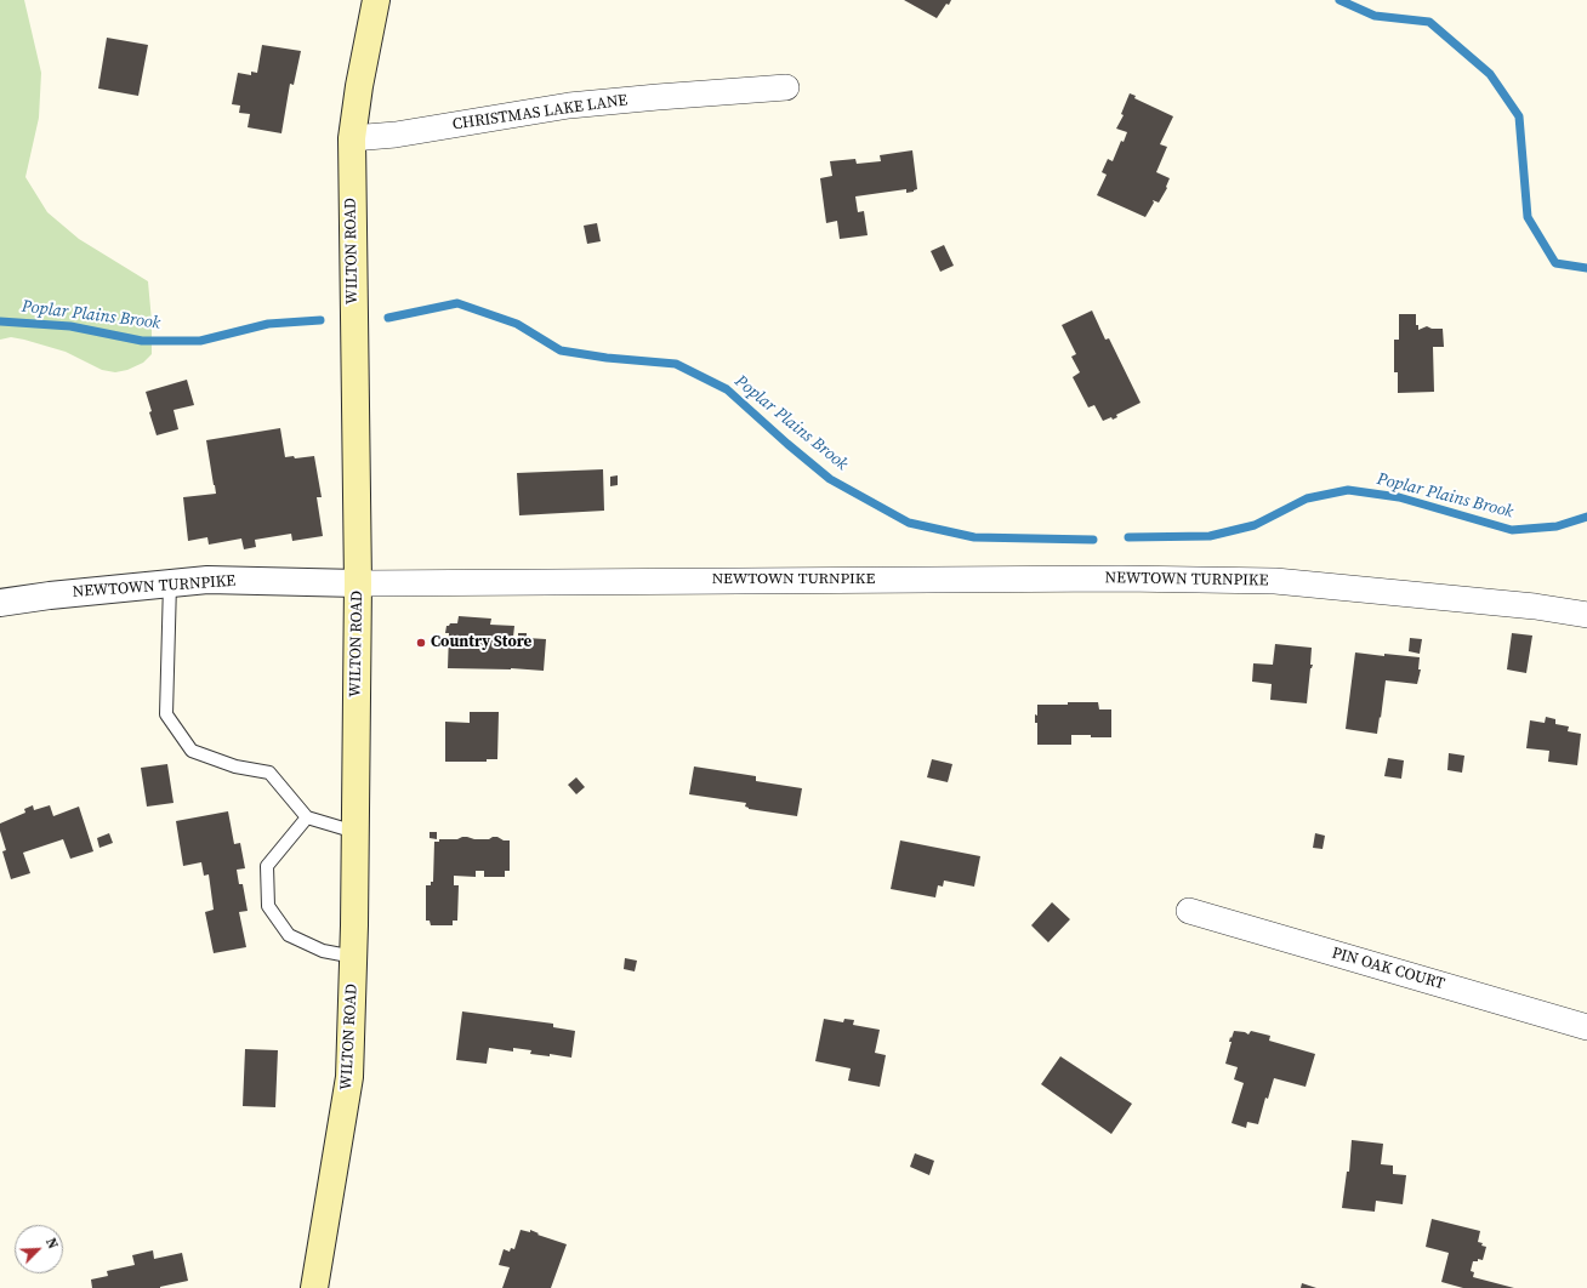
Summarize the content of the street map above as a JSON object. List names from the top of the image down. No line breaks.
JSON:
{"streets":{"main road":["WILTON ROAD"],"street":["CHRISTMAS LAKE LANE","NEWTOWN TURNPIKE","PIN OAK COURT"]},"crossings":[["CHRISTMAS LAKE LANE","WILTON ROAD"],["WILTON ROAD","NEWTOWN TURNPIKE"]],"water":["Poplar Plains Brook"],"places":["Country Store"],"north":"top right"}
